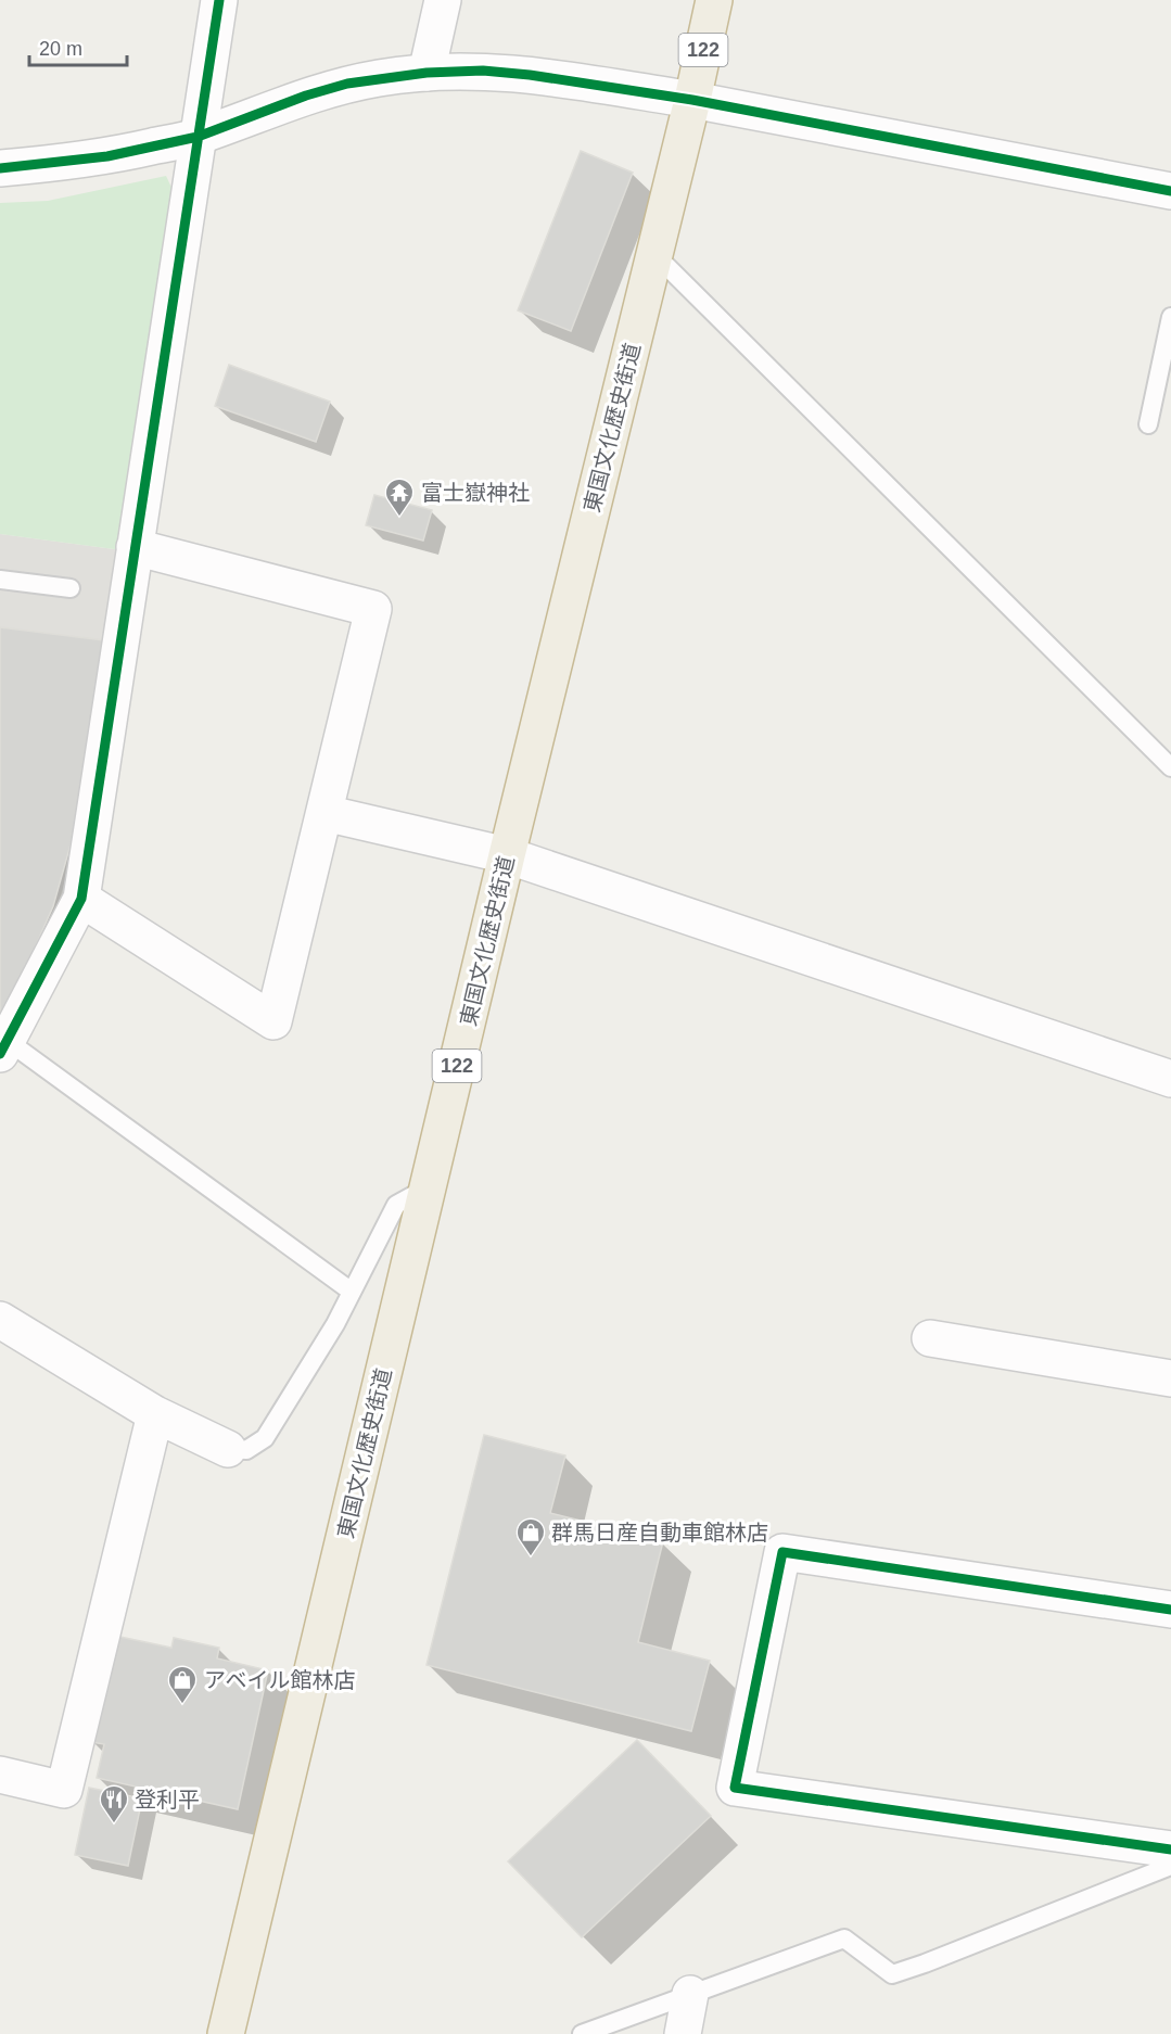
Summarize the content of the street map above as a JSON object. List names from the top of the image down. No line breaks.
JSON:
{"streets":{"highway":["122","東国文化歴史街道"]},"places":{"temple":["富士嶽神社"],"shop":["群馬日産自動車館林店","アベイル館林店"],"restaurant":["登利平"]},"scale_bar":"20 m"}
